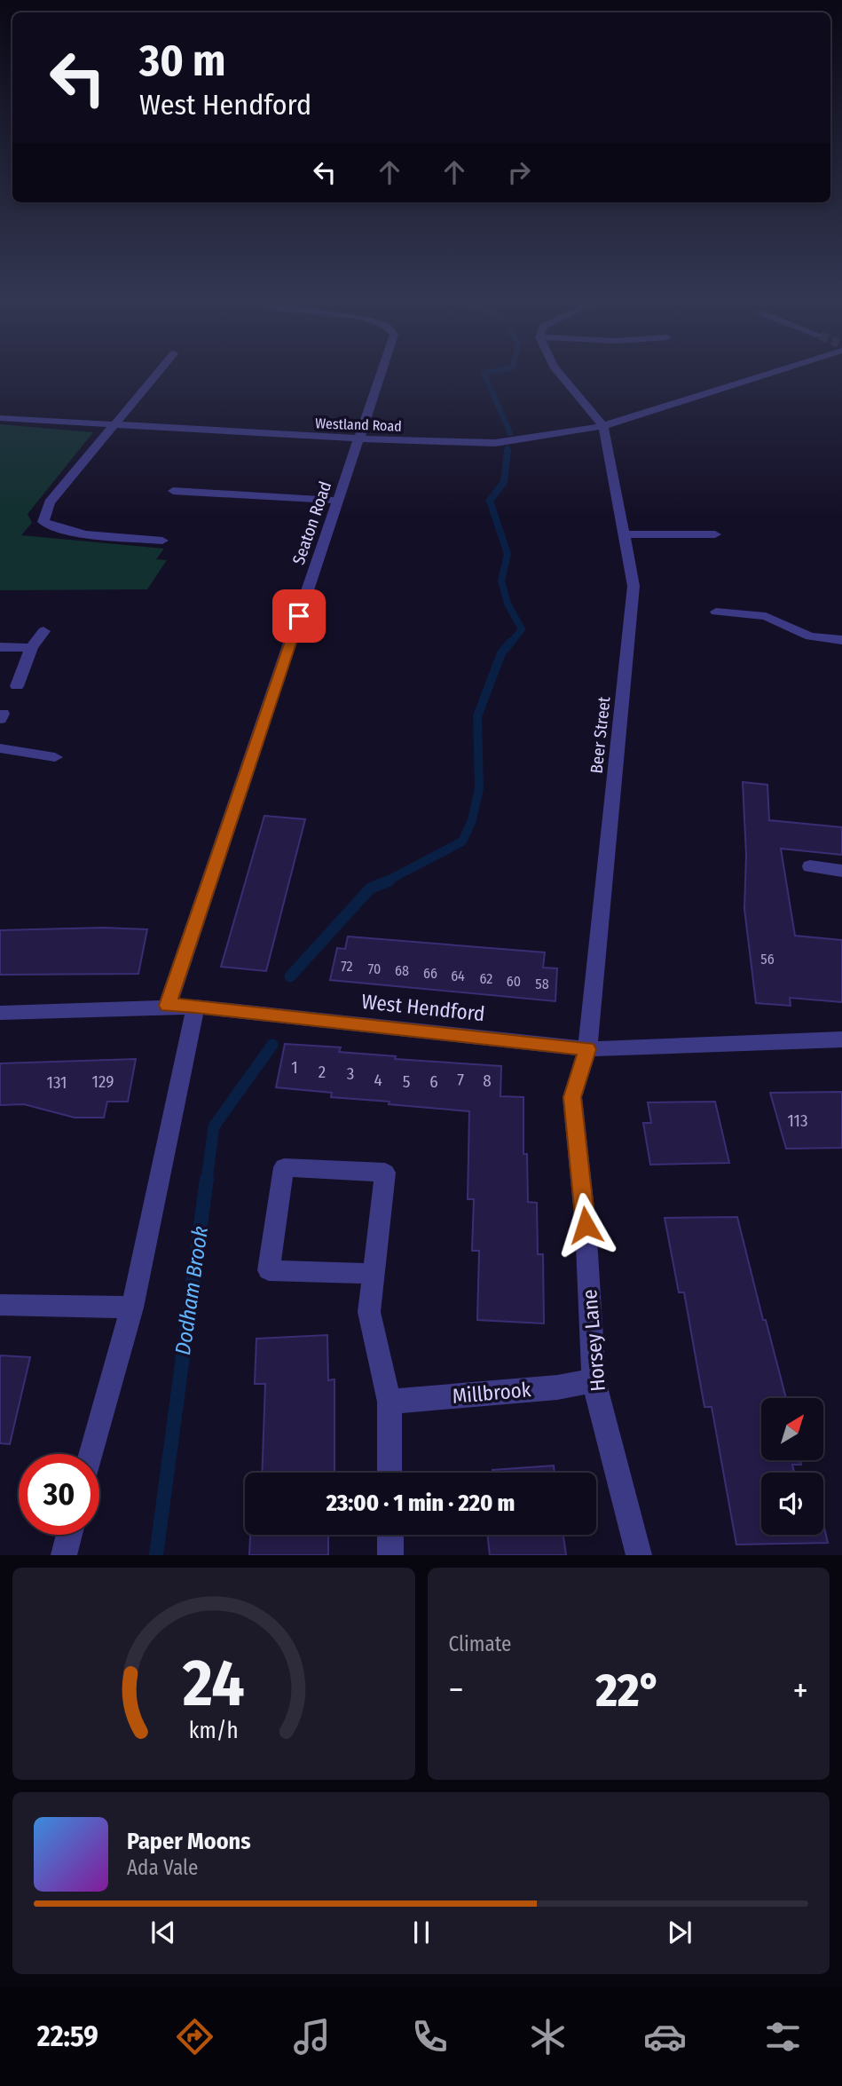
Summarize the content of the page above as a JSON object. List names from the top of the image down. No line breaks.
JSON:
{"streets":{"street":["Westland Road","Seaton Road","Beer Street","West Hendford","Horsey Lane","Millbrook"]},"crossings":[["Westland Road","Seaton Road"],["Westland Road","Beer Street"],["Seaton Road","West Hendford"],["Beer Street","West Hendford"],["Beer Street","Horsey Lane"],["West Hendford","Horsey Lane"],["Horsey Lane","Millbrook"]],"water":["Dodham Brook"],"house_numbers":["56","72","70","68","66","64","62","60","58","1","2","3","4","7","8","129","5","6","131","113"],"north":"top right","page":{"turn":["30 m","West Hendford"],"limit":"30","trip":"23:00 · 1 min · 220 m","tile":"Climate","heat":["−","22°","+"],"song":["Paper Moons","Ada Vale"],"tabs":"22:59","gauge":["24","km/h"]}}
